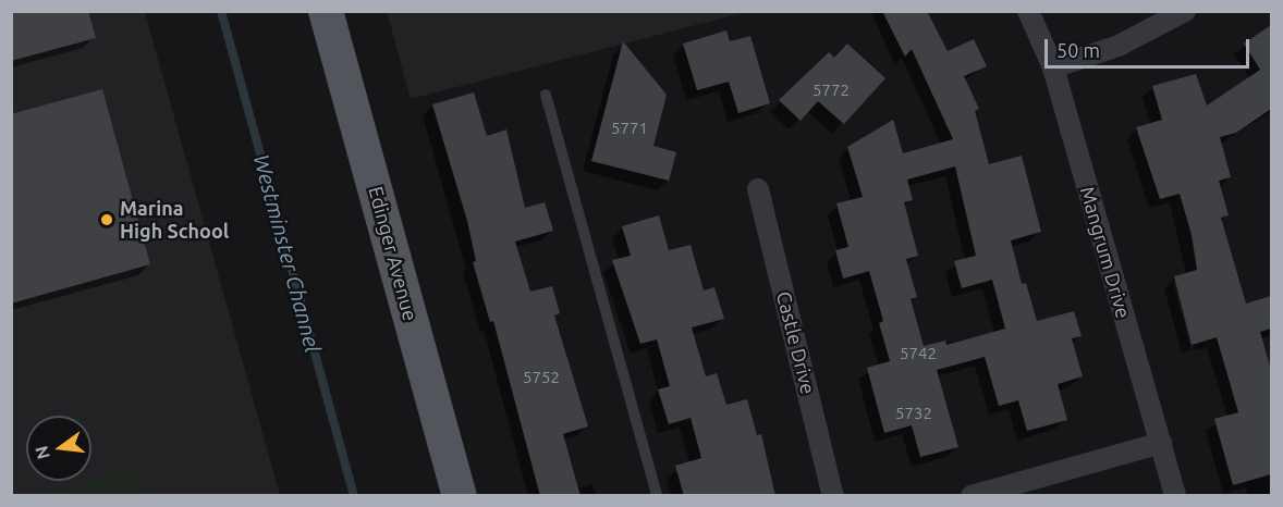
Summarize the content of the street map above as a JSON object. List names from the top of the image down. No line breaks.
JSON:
{"streets":{"main road":["Edinger Avenue"],"street":["Mangrum Drive","Castle Drive"]},"water":["Westminster Channel"],"places":["Marina High School"],"house_numbers":["5772","5771","5742","5752","5732"],"scale_bar":"50 m","north":"left"}
